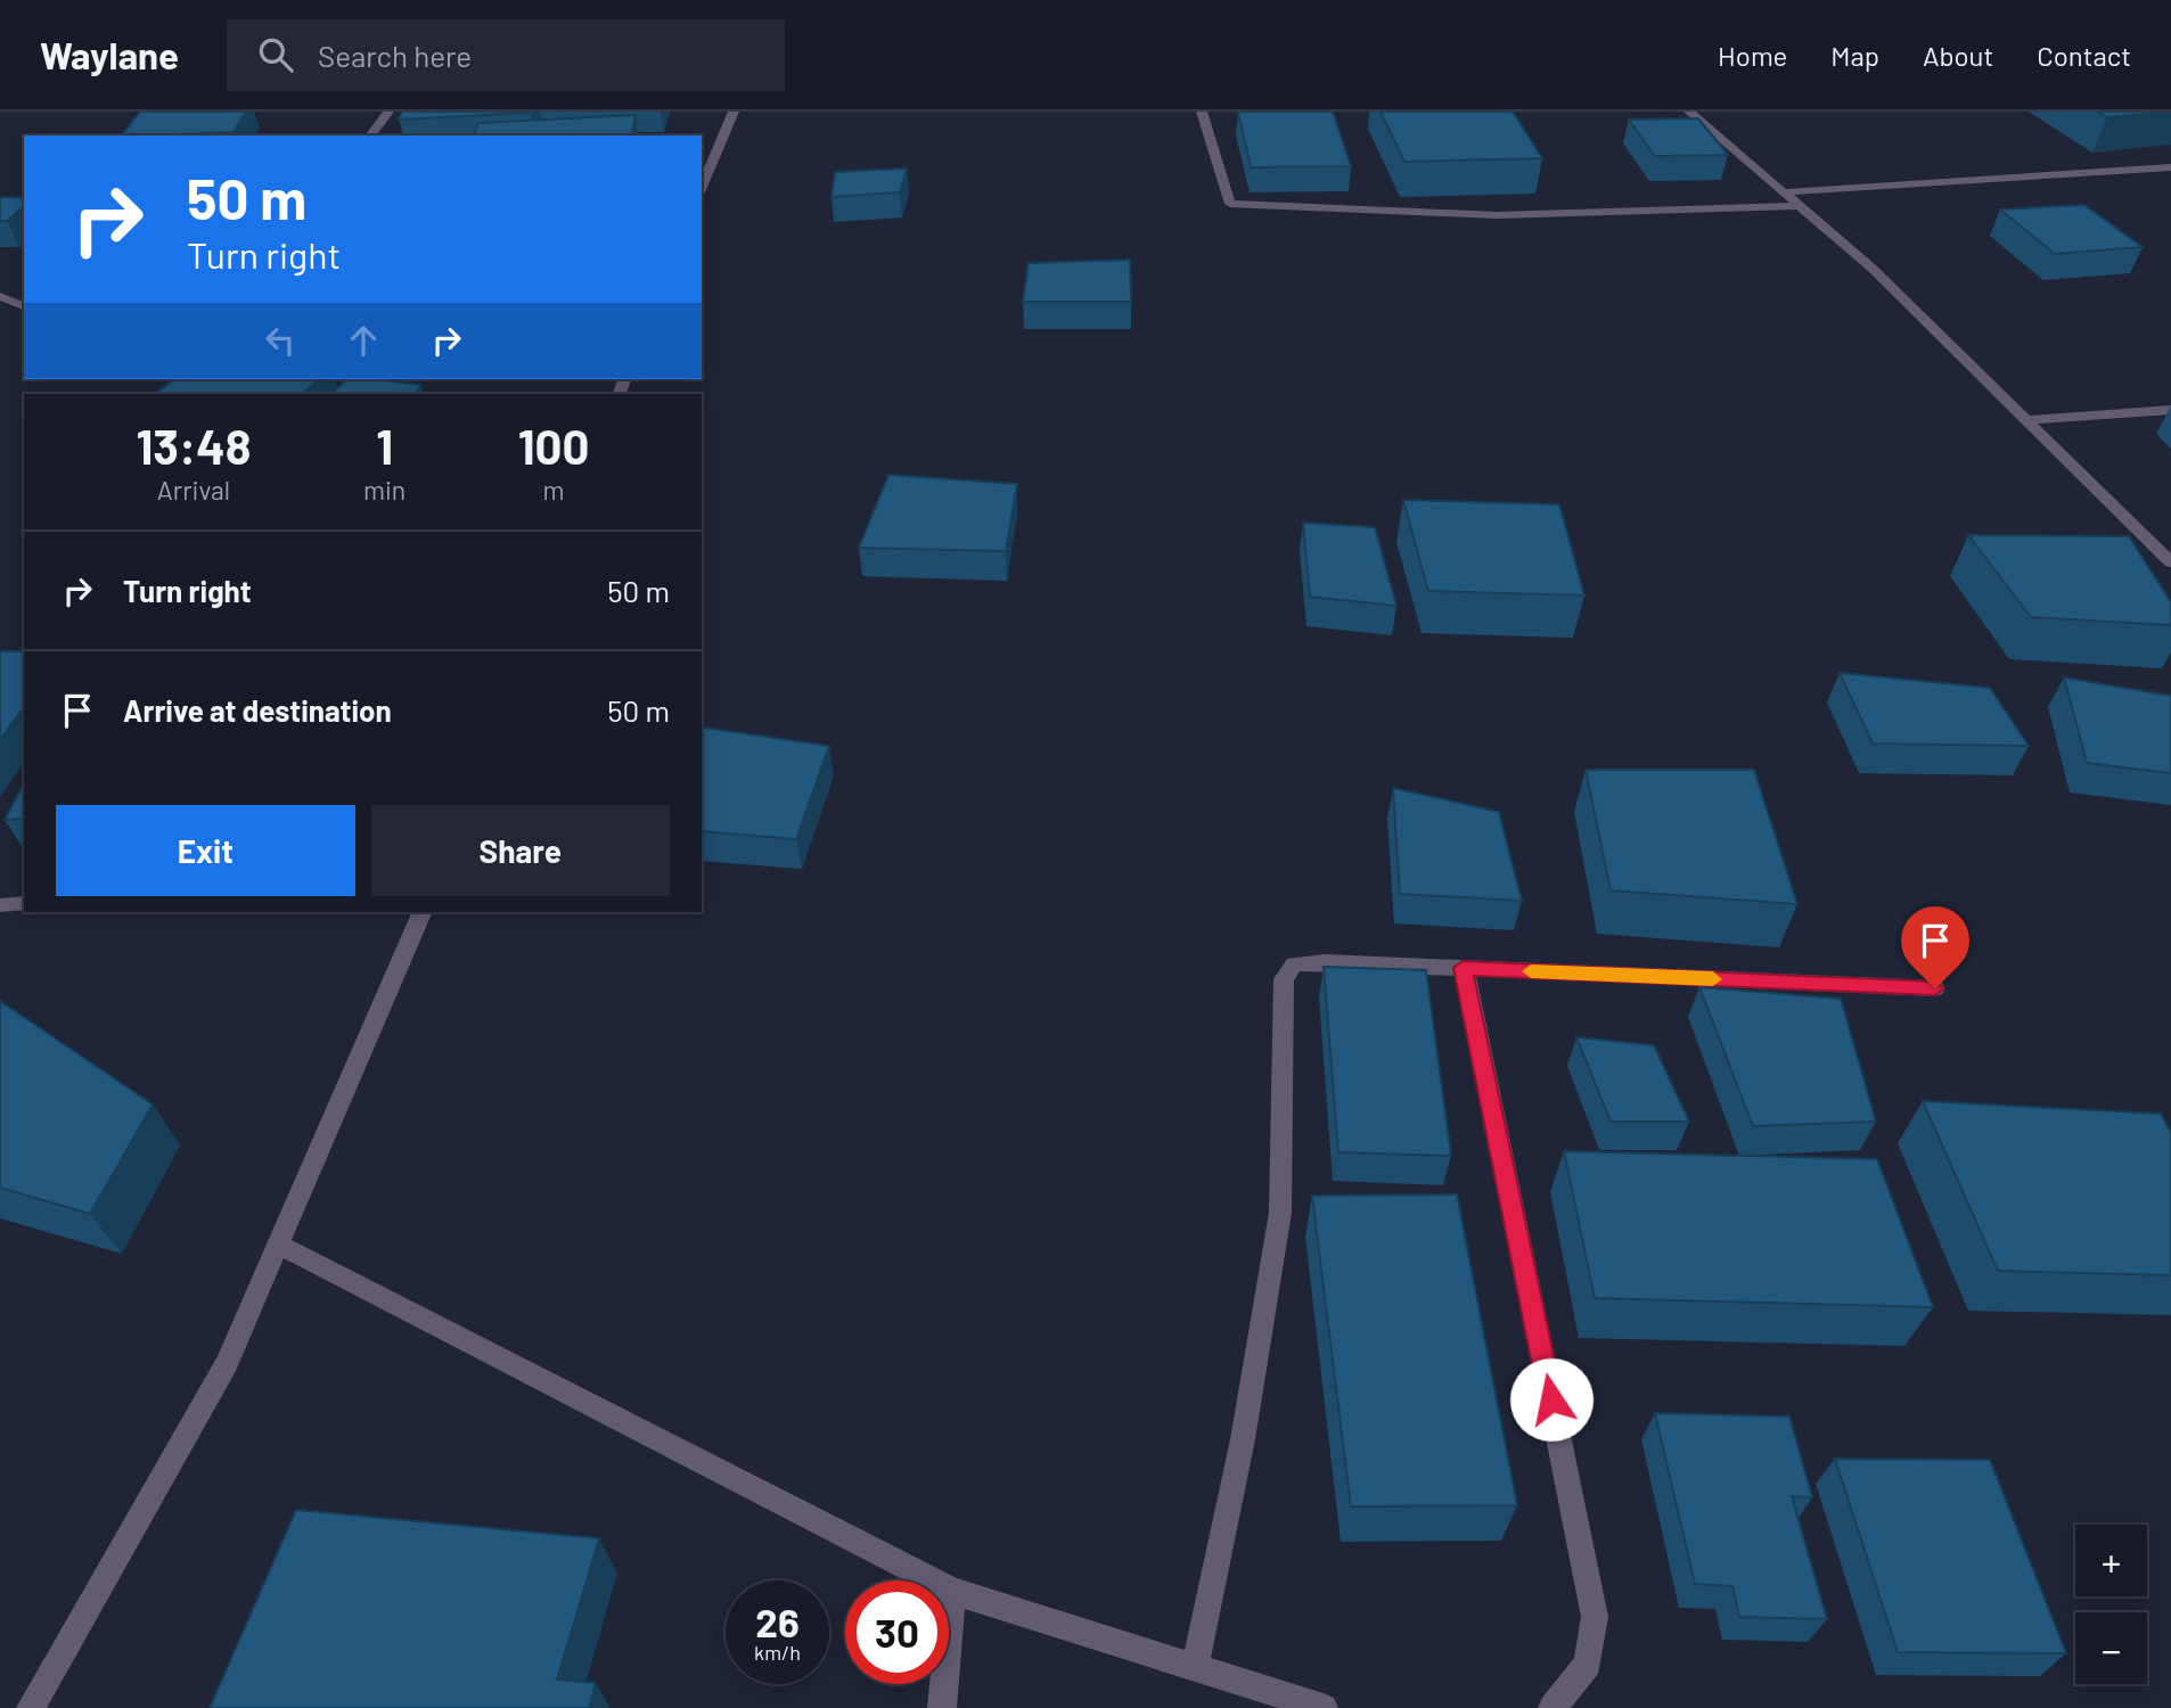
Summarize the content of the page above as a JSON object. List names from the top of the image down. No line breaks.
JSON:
{"page":{"header":"Waylane","search":"Search here","nav":["Home","Map","About","Contact"],"turn":["50 m","Turn right"],"eta":["13:48","Arrival","1","min","100","m"],"list":[{"name":"Turn right","value":"50 m"},{"name":"Arrive at destination","value":"50 m"}],"buttons":["Exit","Share"],"map_buttons":["+","−"],"speed":"26 km/h","limit":"30"}}
